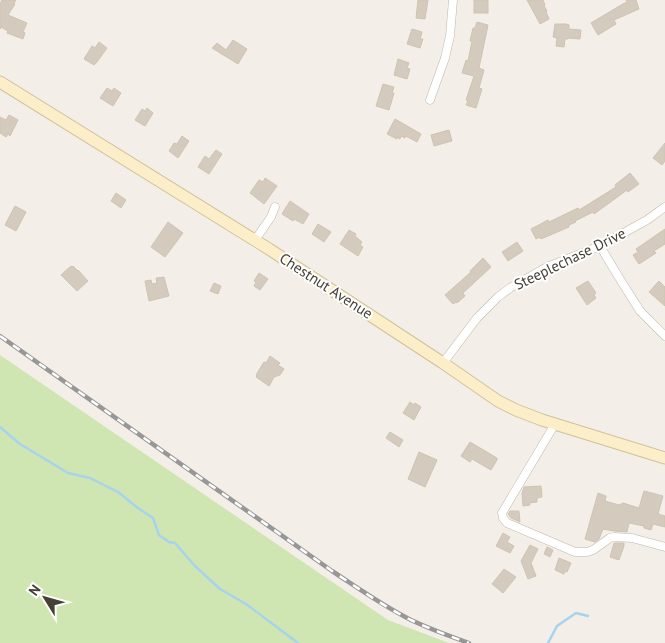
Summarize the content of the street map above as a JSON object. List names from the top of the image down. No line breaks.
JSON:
{"streets":{"street":["Steeplechase Drive","Chestnut Avenue"]},"crossings":[["Steeplechase Drive","Chestnut Avenue"]],"north":"top left"}
